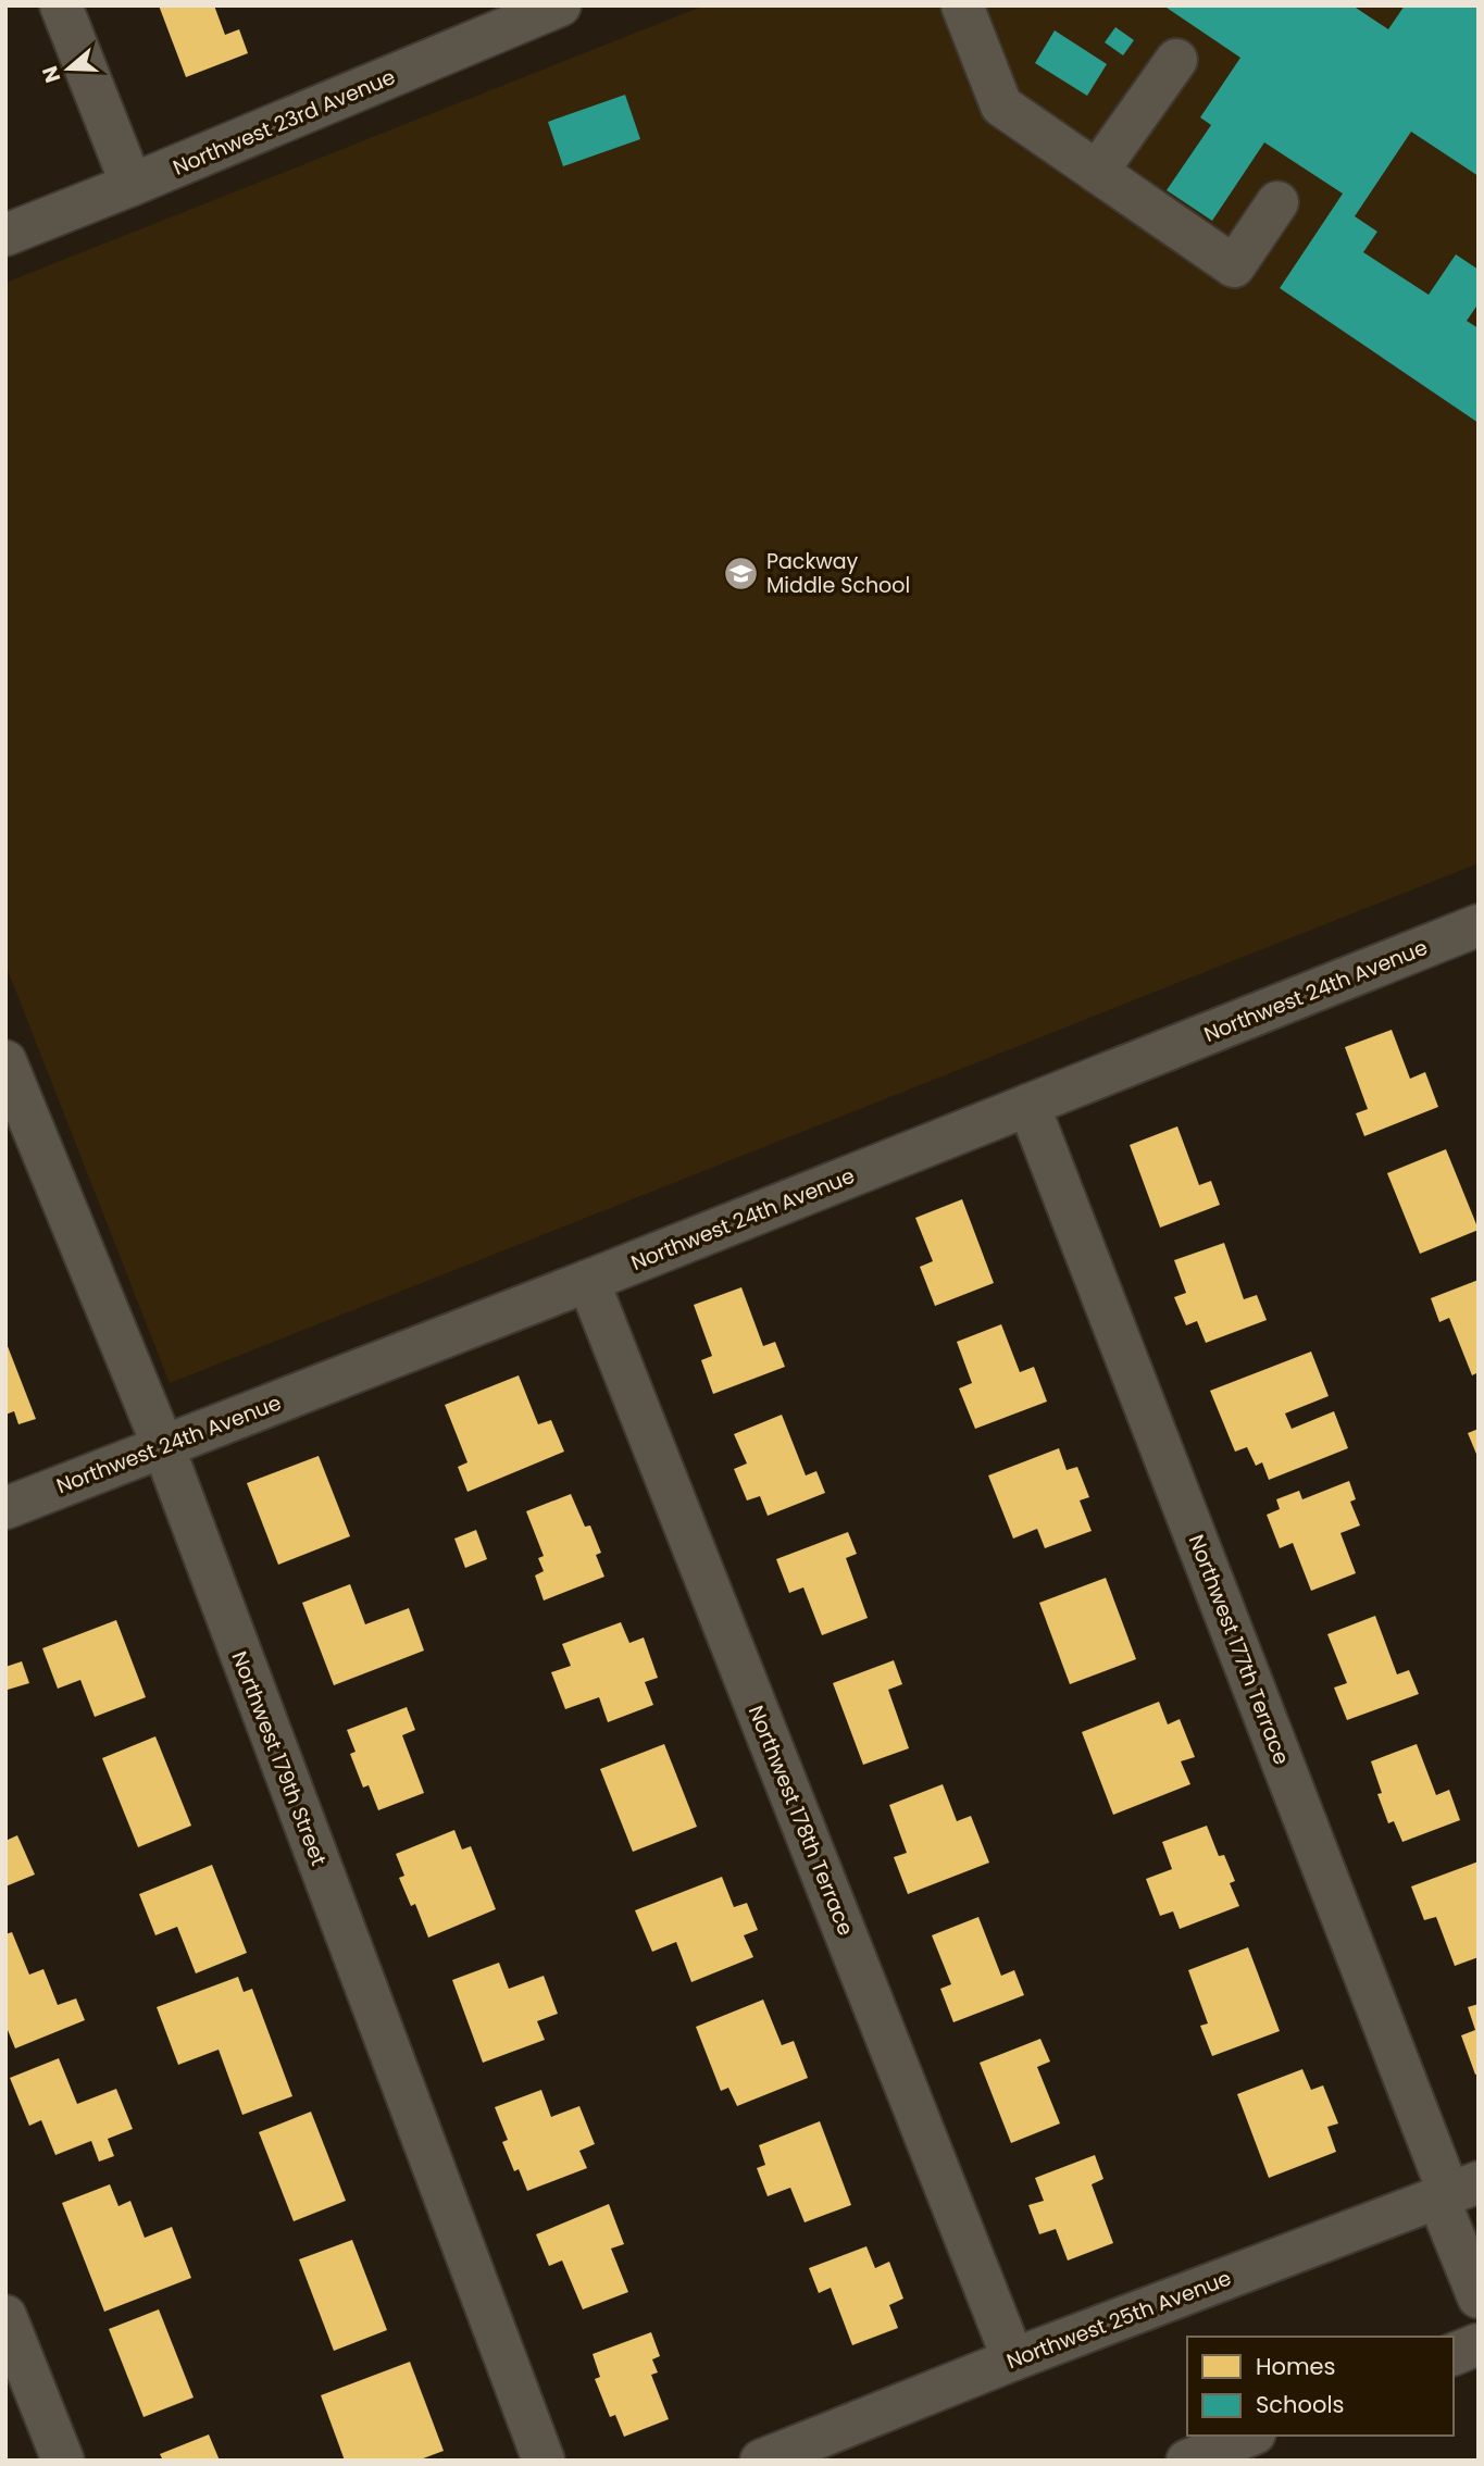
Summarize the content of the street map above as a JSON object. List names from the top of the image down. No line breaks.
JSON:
{"streets":{"street":["Northwest 23rd Avenue","Northwest 24th Avenue","Northwest 177th Terrace","Northwest 179th Street","Northwest 178th Terrace","Northwest 25th Avenue"]},"crossings":[["Northwest 24th Avenue","Northwest 177th Terrace"],["Northwest 24th Avenue","Northwest 179th Street"],["Northwest 24th Avenue","Northwest 178th Terrace"],["Northwest 177th Terrace","Northwest 25th Avenue"],["Northwest 178th Terrace","Northwest 25th Avenue"]],"places":{"school or university":["Packway Middle School"]},"legend":["Homes","Schools"],"north":"left"}
